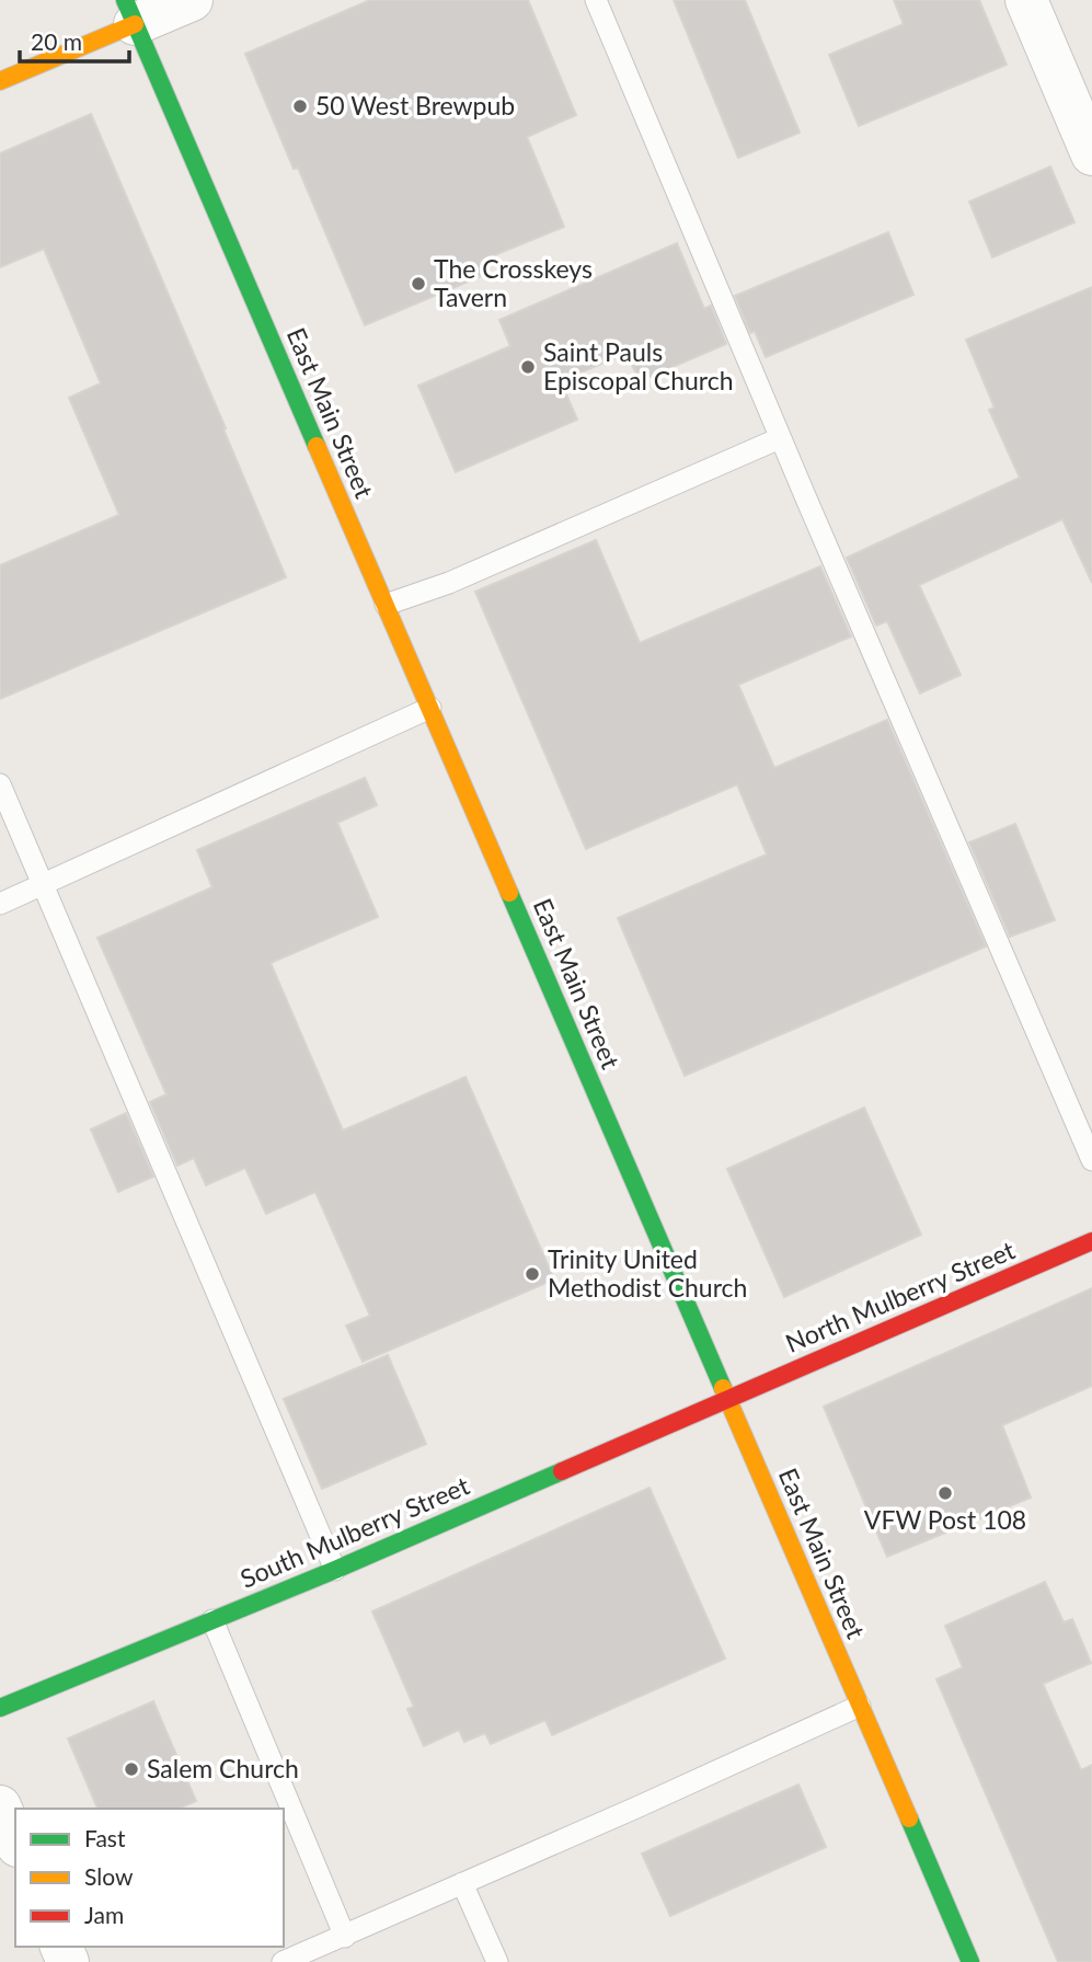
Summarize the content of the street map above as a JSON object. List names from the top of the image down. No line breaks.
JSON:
{"streets":{"main road":["East Main Street","North Mulberry Street","South Mulberry Street"]},"crossings":[["East Main Street","North Mulberry Street"],["East Main Street","South Mulberry Street"],["North Mulberry Street","South Mulberry Street"]],"places":["50 West Brewpub","The Crosskeys Tavern","Saint Pauls Episcopal Church","Trinity United Methodist Church","VFW Post 108","Salem Church"],"legend":["Fast","Slow","Jam"],"scale_bar":"20 m"}
